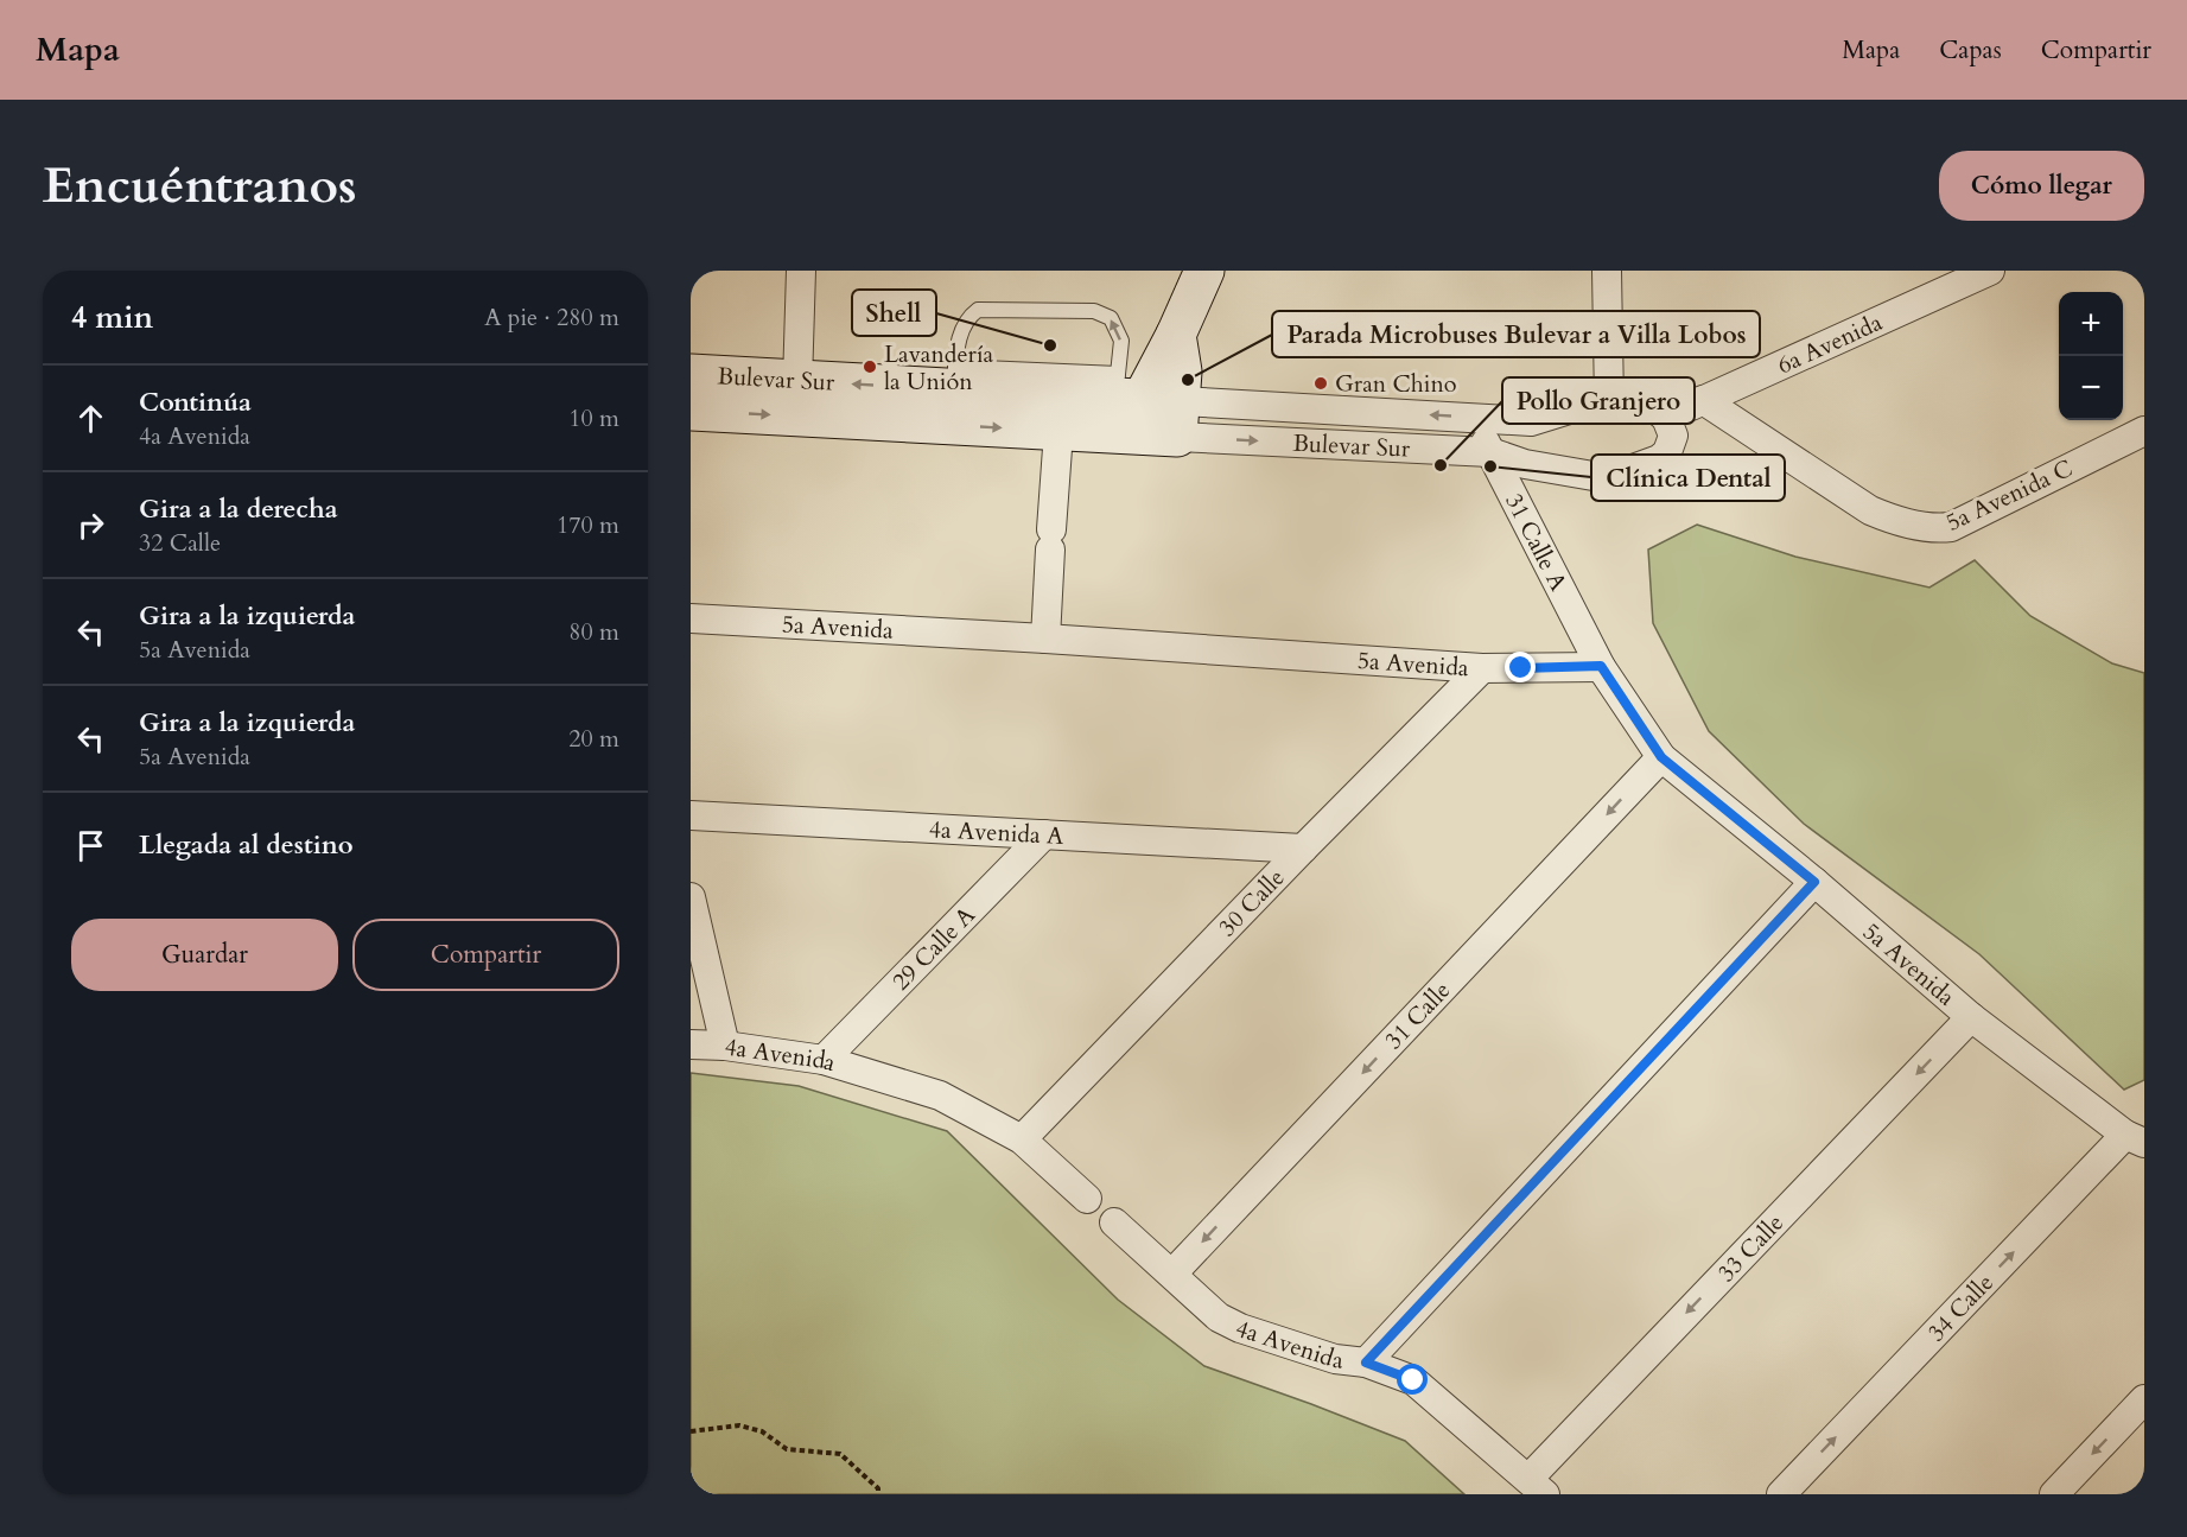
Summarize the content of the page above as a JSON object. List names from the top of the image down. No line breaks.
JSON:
{"streets":{"main road":["Bulevar Sur"],"street":["6a Avenida","5a Avenida C","31 Calle A","5a Avenida","4a Avenida A","30 Calle","29 Calle A","31 Calle","4a Avenida","33 Calle","34 Calle"]},"crossings":[["6a Avenida","Bulevar Sur"],["6a Avenida","5a Avenida C"],["Bulevar Sur","31 Calle A"],["31 Calle A","5a Avenida"],["5a Avenida","30 Calle"],["5a Avenida","31 Calle"],["5a Avenida","33 Calle"],["5a Avenida","34 Calle"],["4a Avenida A","30 Calle"],["4a Avenida A","29 Calle A"],["30 Calle","4a Avenida"],["29 Calle A","4a Avenida"],["31 Calle","4a Avenida"],["4a Avenida","33 Calle"]],"one_way":["34 Calle"],"places":["Shell","Lavandería la Unión","Parada Microbuses Bulevar a Villa Lobos","Gran Chino","Pollo Granjero","Clínica Dental"],"page":{"header":"Mapa","nav":["Mapa","Capas","Compartir"],"buttons":["Cómo llegar",["Guardar","Compartir"]],"title":"Encuéntranos","heading":["4 min","A pie · 280 m"],"map_buttons":["+","−"],"list":[["Continúa","4a Avenida","10 m"],["Gira a la derecha","32 Calle","170 m"],["Gira a la izquierda","5a Avenida","80 m"],["Gira a la izquierda","5a Avenida","20 m"],"Llegada al destino"]}}
